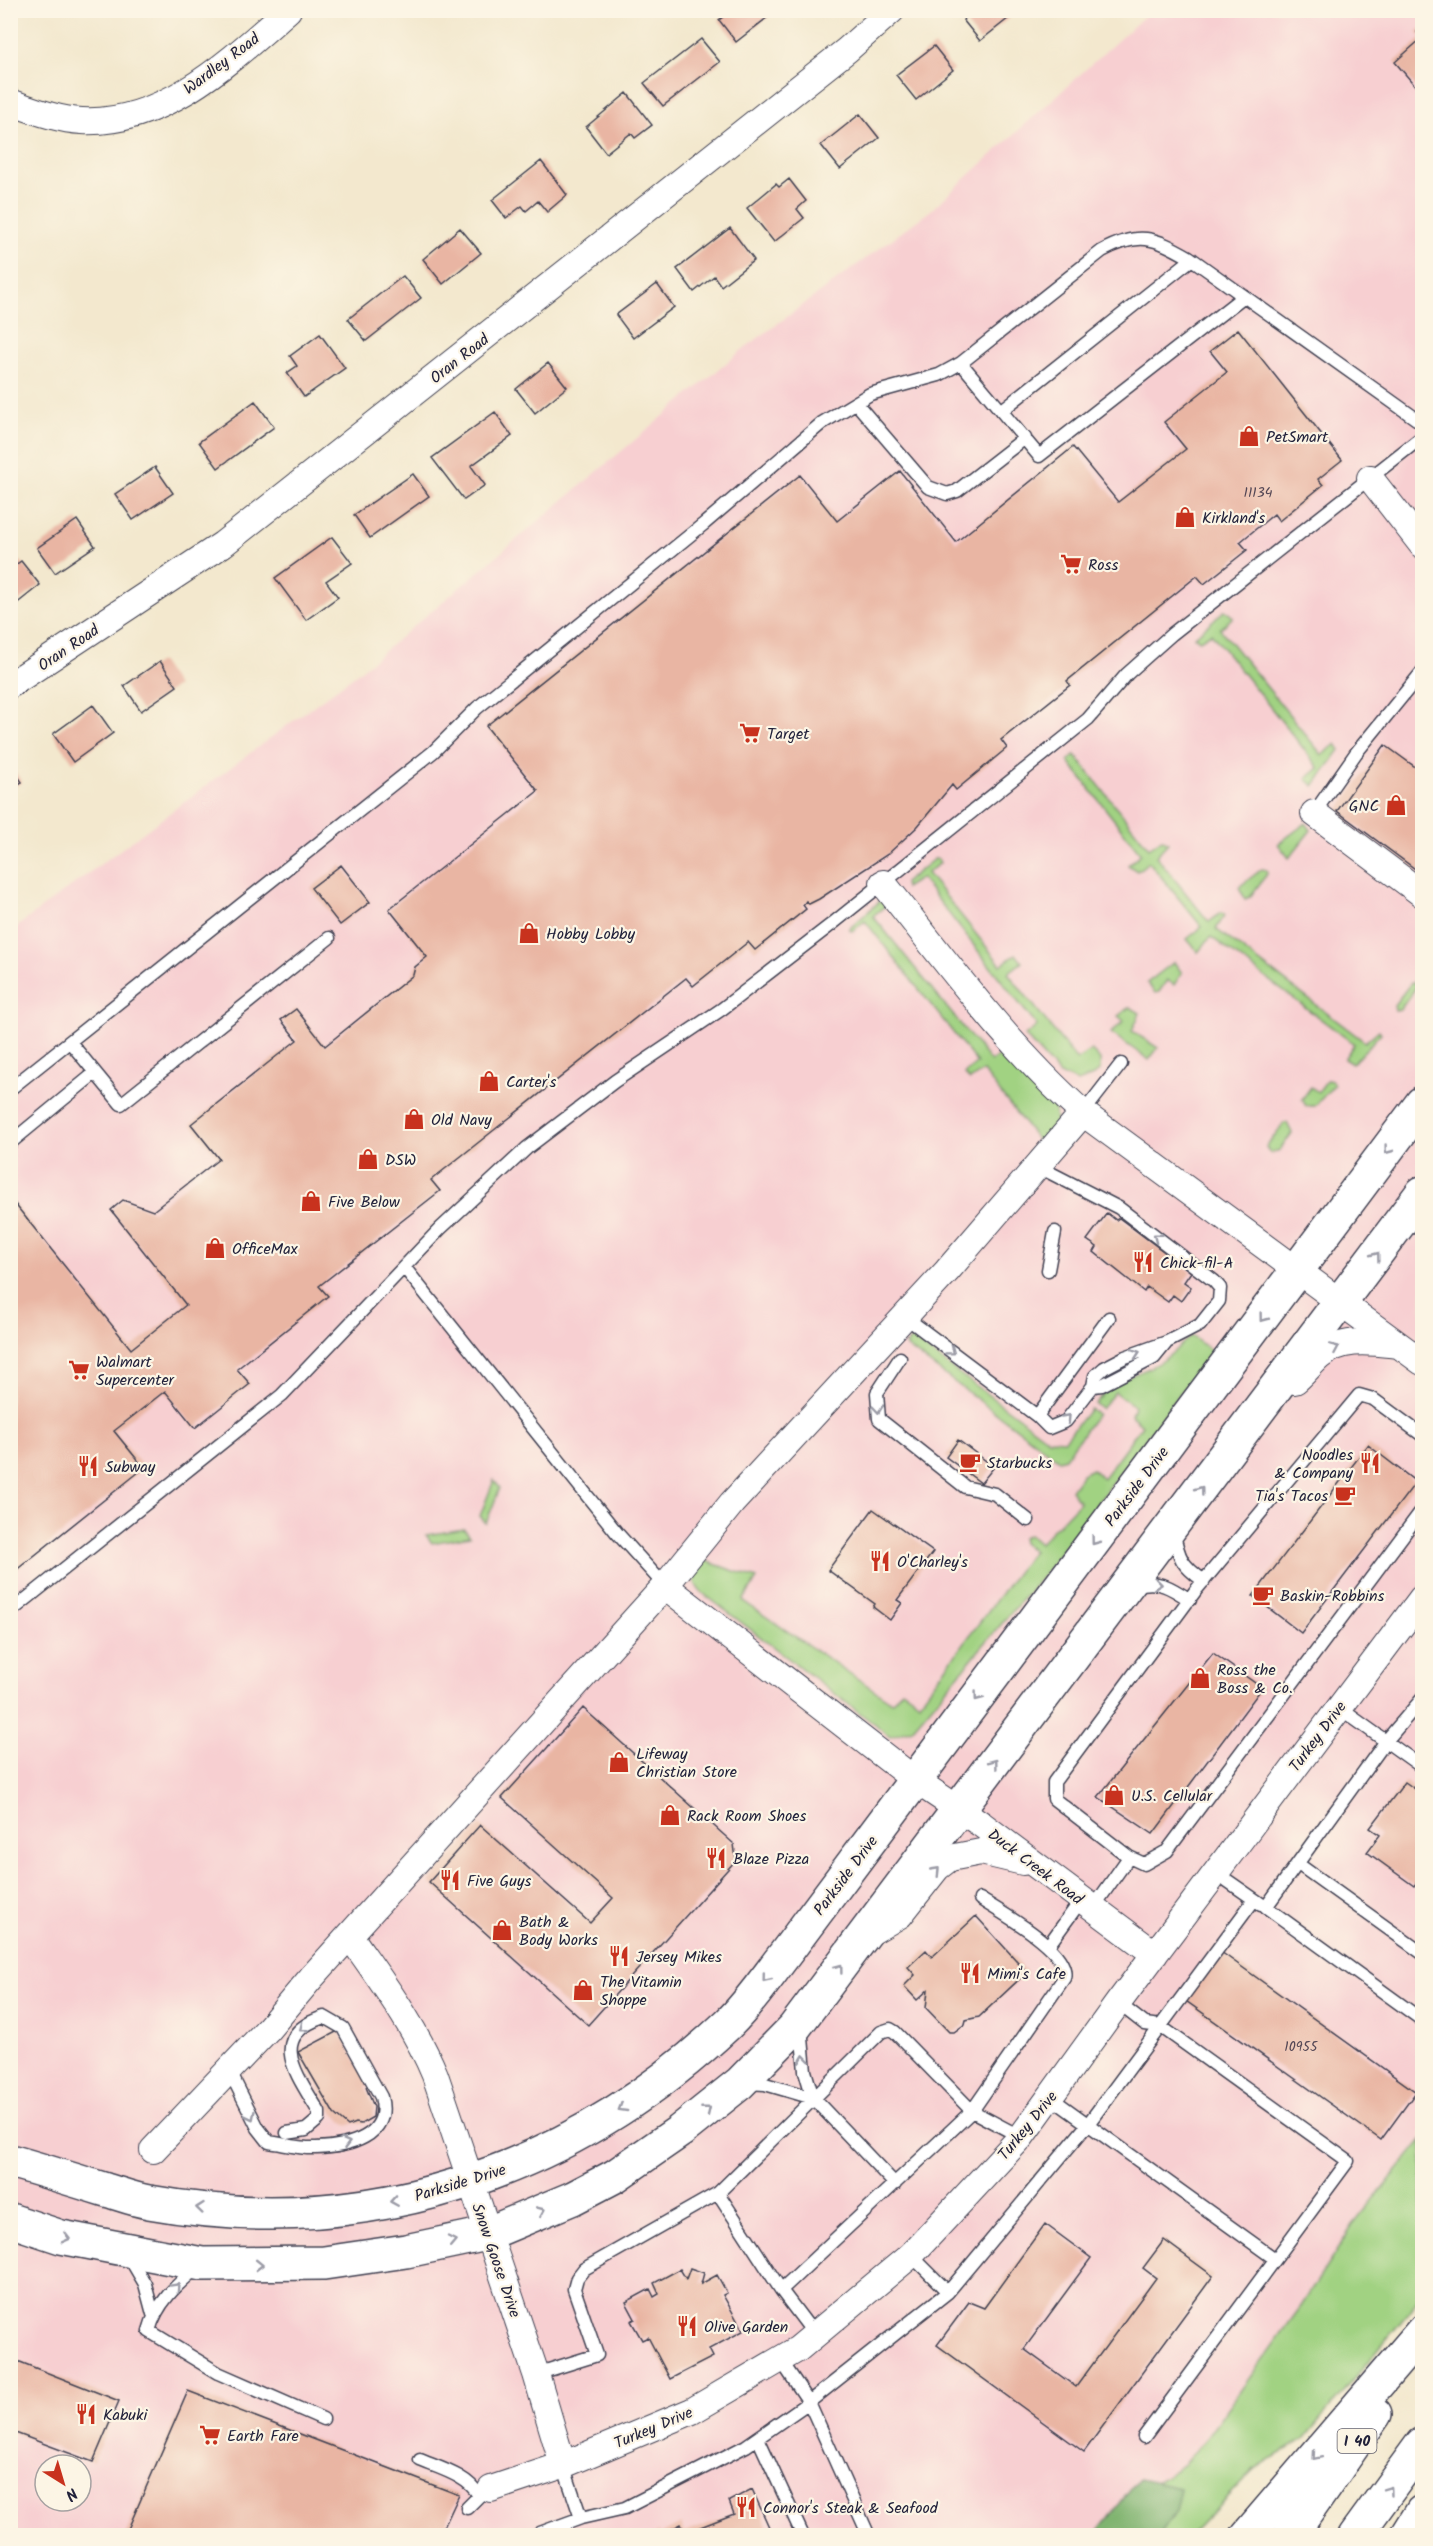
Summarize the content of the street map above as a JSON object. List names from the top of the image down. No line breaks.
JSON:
{"streets":{"main road":["Parkside Drive","I 40"],"street":["Wardley Road","Oran Road","Turkey Drive","Duck Creek Road","Snow Goose Drive"]},"crossings":[["Parkside Drive","Duck Creek Road"],["Parkside Drive","Snow Goose Drive"],["Turkey Drive","Duck Creek Road"],["Turkey Drive","Snow Goose Drive"]],"places":{"shop":["PetSmart","Kirkland's","GNC","Hobby Lobby","Carter's","Old Navy","DSW","Five Below","OfficeMax","Ross the Boss & Co.","Lifeway Christian Store","U.S. Cellular","Rack Room Shoes","Bath & Body Works","The Vitamin Shoppe"],"supermarket":["Ross","Target","Walmart Supercenter","Earth Fare"],"restaurant":["Chick-fil-A","Noodles & Company","Subway","O'Charley's","Blaze Pizza","Five Guys","Jersey Mikes","Mimi's Cafe","Olive Garden","Kabuki","Connor's Steak & Seafood"],"cafe":["Starbucks","Tia's Tacos","Baskin-Robbins"]},"house_numbers":["11134","10955"],"north":"bottom right"}
